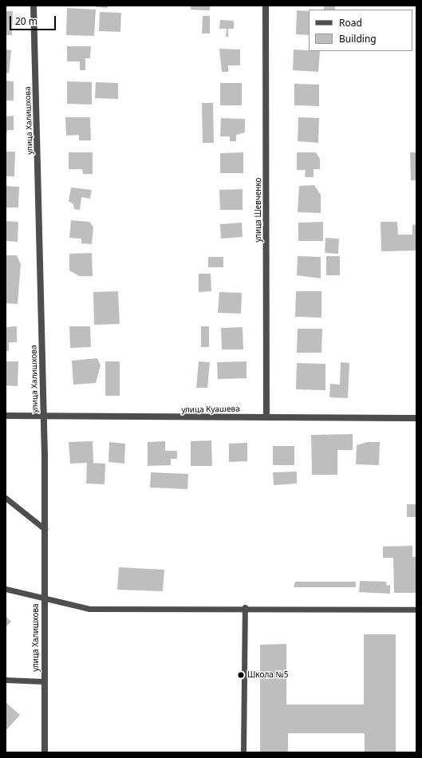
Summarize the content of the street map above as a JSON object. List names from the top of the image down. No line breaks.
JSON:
{"streets":{"street":["улица Халишхова","улица Шевченко","улица Куашева"]},"crossings":[["улица Халишхова","улица Куашева"],["улица Шевченко","улица Куашева"]],"places":["Школа №5"],"legend":["Road","Building"],"scale_bar":"20 m"}
